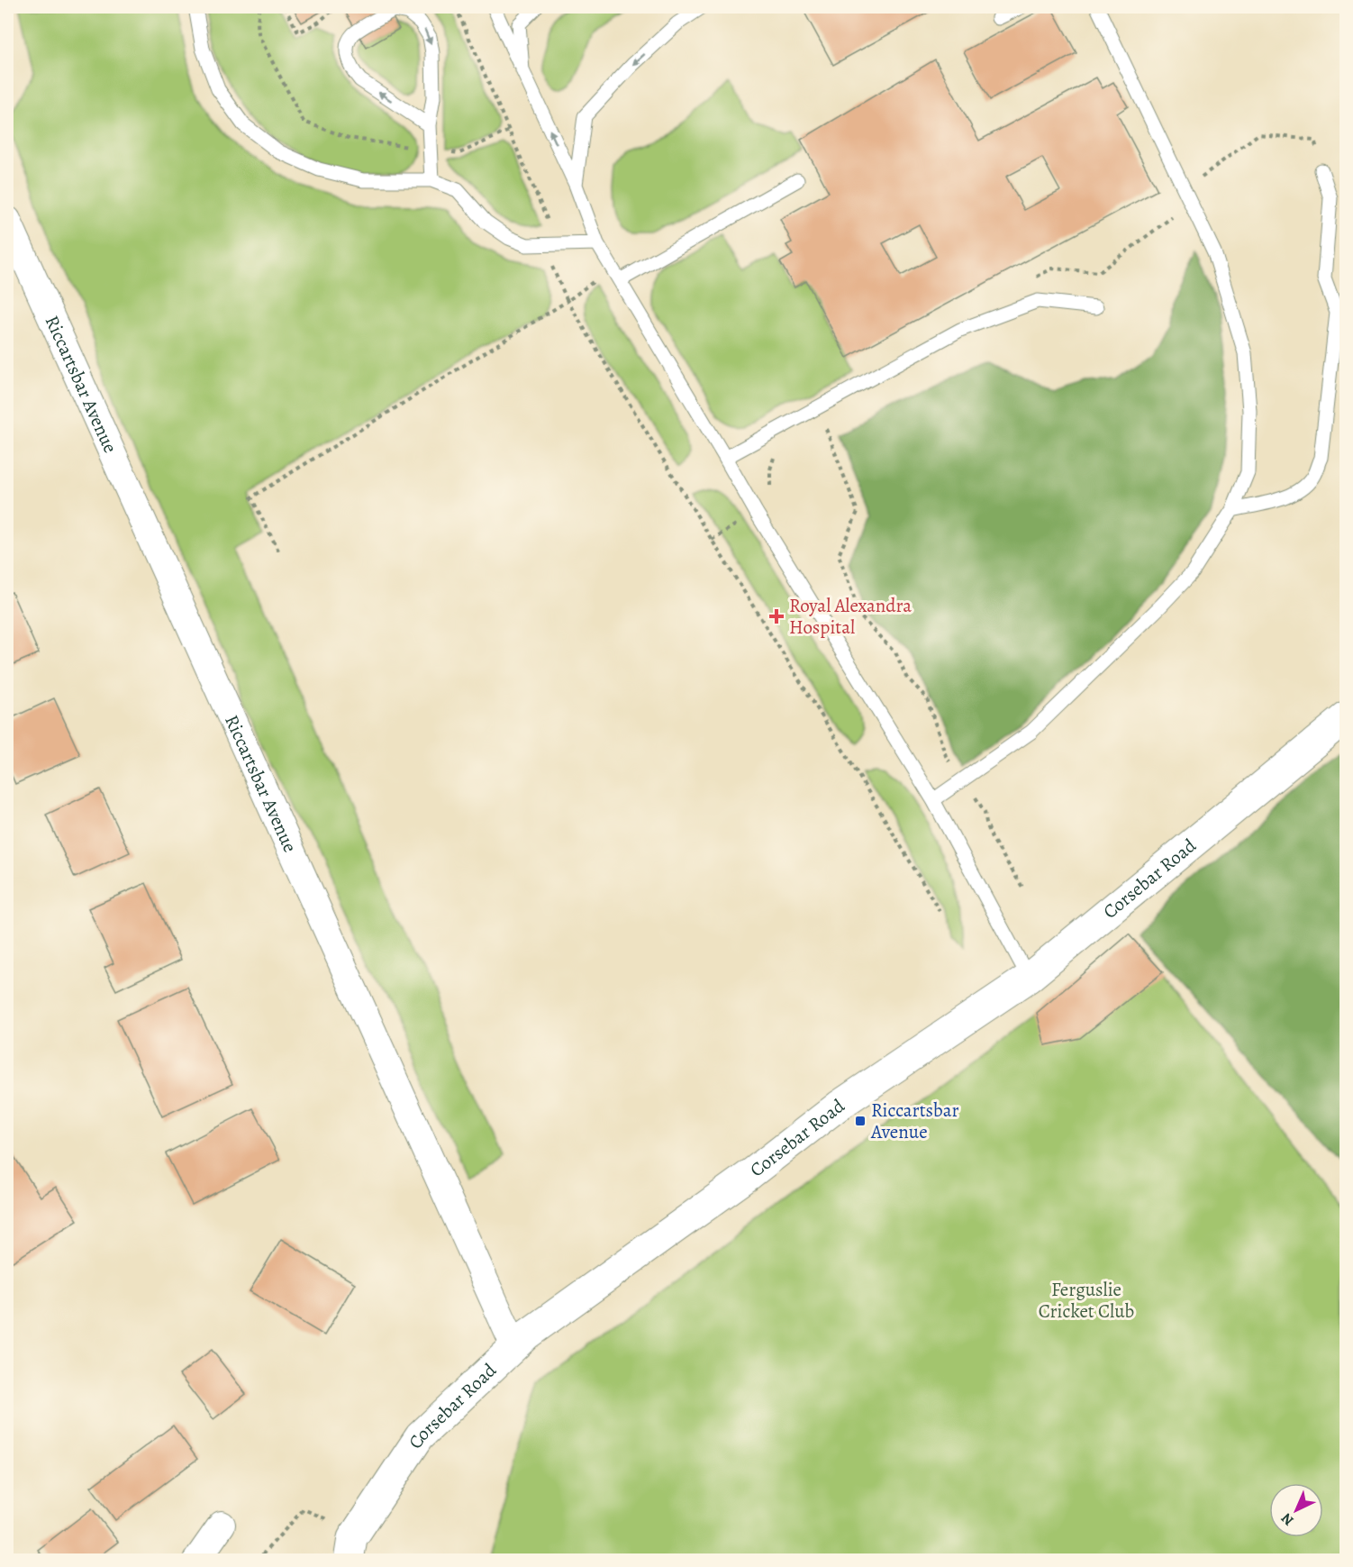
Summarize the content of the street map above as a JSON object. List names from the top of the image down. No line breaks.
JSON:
{"streets":{"main road":["Corsebar Road"],"street":["Riccartsbar Avenue"]},"crossings":[["Riccartsbar Avenue","Corsebar Road"]],"parks":["Ferguslie Cricket Club"],"places":{"health":["Royal Alexandra Hospital"],"transit":["Riccartsbar Avenue"]},"north":"bottom left"}
